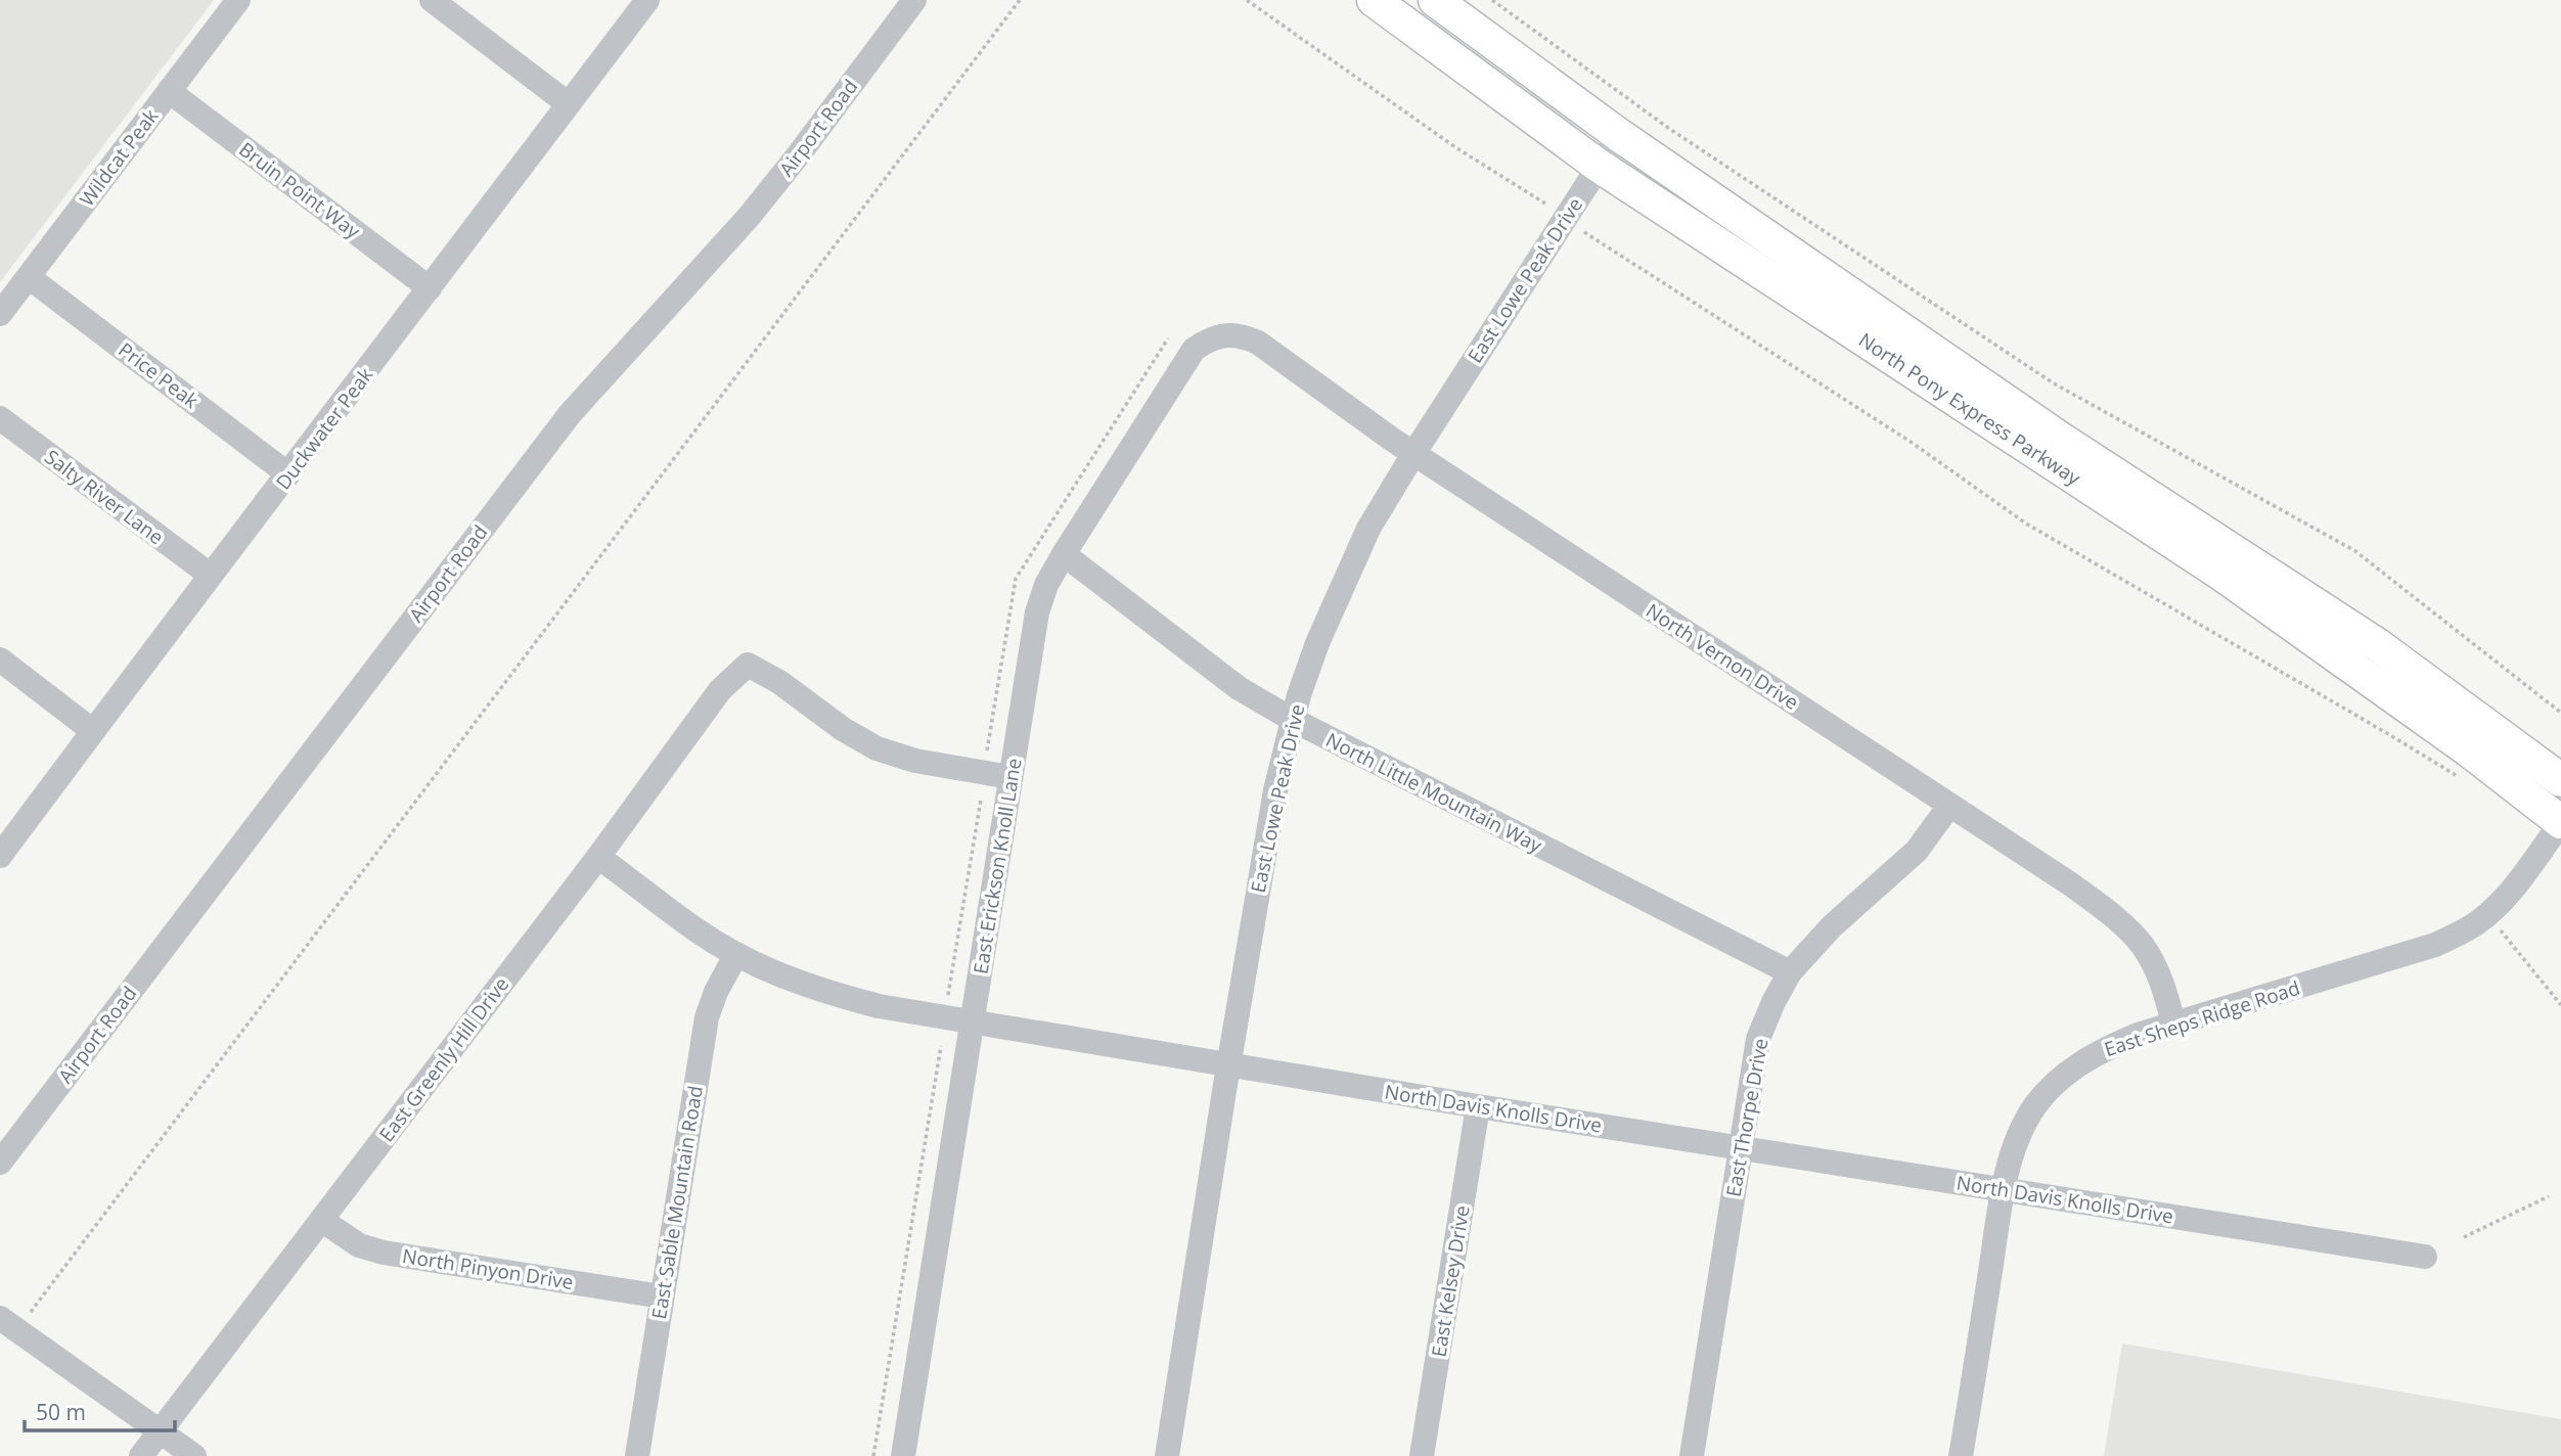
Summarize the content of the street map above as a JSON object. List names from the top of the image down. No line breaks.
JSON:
{"streets":{"main road":["North Pony Express Parkway"],"street":["Airport Road","Wildcat Peak","Bruin Point Way","East Lowe Peak Drive","Price Peak","Duckwater Peak","Salty River Lane","North Vernon Drive","North Little Mountain Way","East Erickson Knoll Lane","East Sheps Ridge Road","East Greenly Hill Drive","North Davis Knolls Drive","East Thorpe Drive","East Sable Mountain Road","North Pinyon Drive","East Kelsey Drive"]},"crossings":[["Wildcat Peak","Bruin Point Way"],["Wildcat Peak","Price Peak"],["Bruin Point Way","Duckwater Peak"],["East Lowe Peak Drive","North Pony Express Parkway"],["East Lowe Peak Drive","North Vernon Drive"],["East Lowe Peak Drive","North Little Mountain Way"],["East Lowe Peak Drive","North Davis Knolls Drive"],["Price Peak","Duckwater Peak"],["North Pony Express Parkway","East Sheps Ridge Road"],["Duckwater Peak","Salty River Lane"],["North Vernon Drive","East Erickson Knoll Lane"],["North Vernon Drive","East Sheps Ridge Road"],["North Vernon Drive","East Thorpe Drive"],["North Little Mountain Way","East Erickson Knoll Lane"],["North Little Mountain Way","East Thorpe Drive"],["East Erickson Knoll Lane","East Greenly Hill Drive"],["East Erickson Knoll Lane","North Davis Knolls Drive"],["East Sheps Ridge Road","North Davis Knolls Drive"],["East Greenly Hill Drive","North Davis Knolls Drive"],["East Greenly Hill Drive","North Pinyon Drive"],["North Davis Knolls Drive","East Thorpe Drive"],["North Davis Knolls Drive","East Sable Mountain Road"],["North Davis Knolls Drive","East Kelsey Drive"],["East Sable Mountain Road","North Pinyon Drive"]],"scale_bar":"50 m"}
